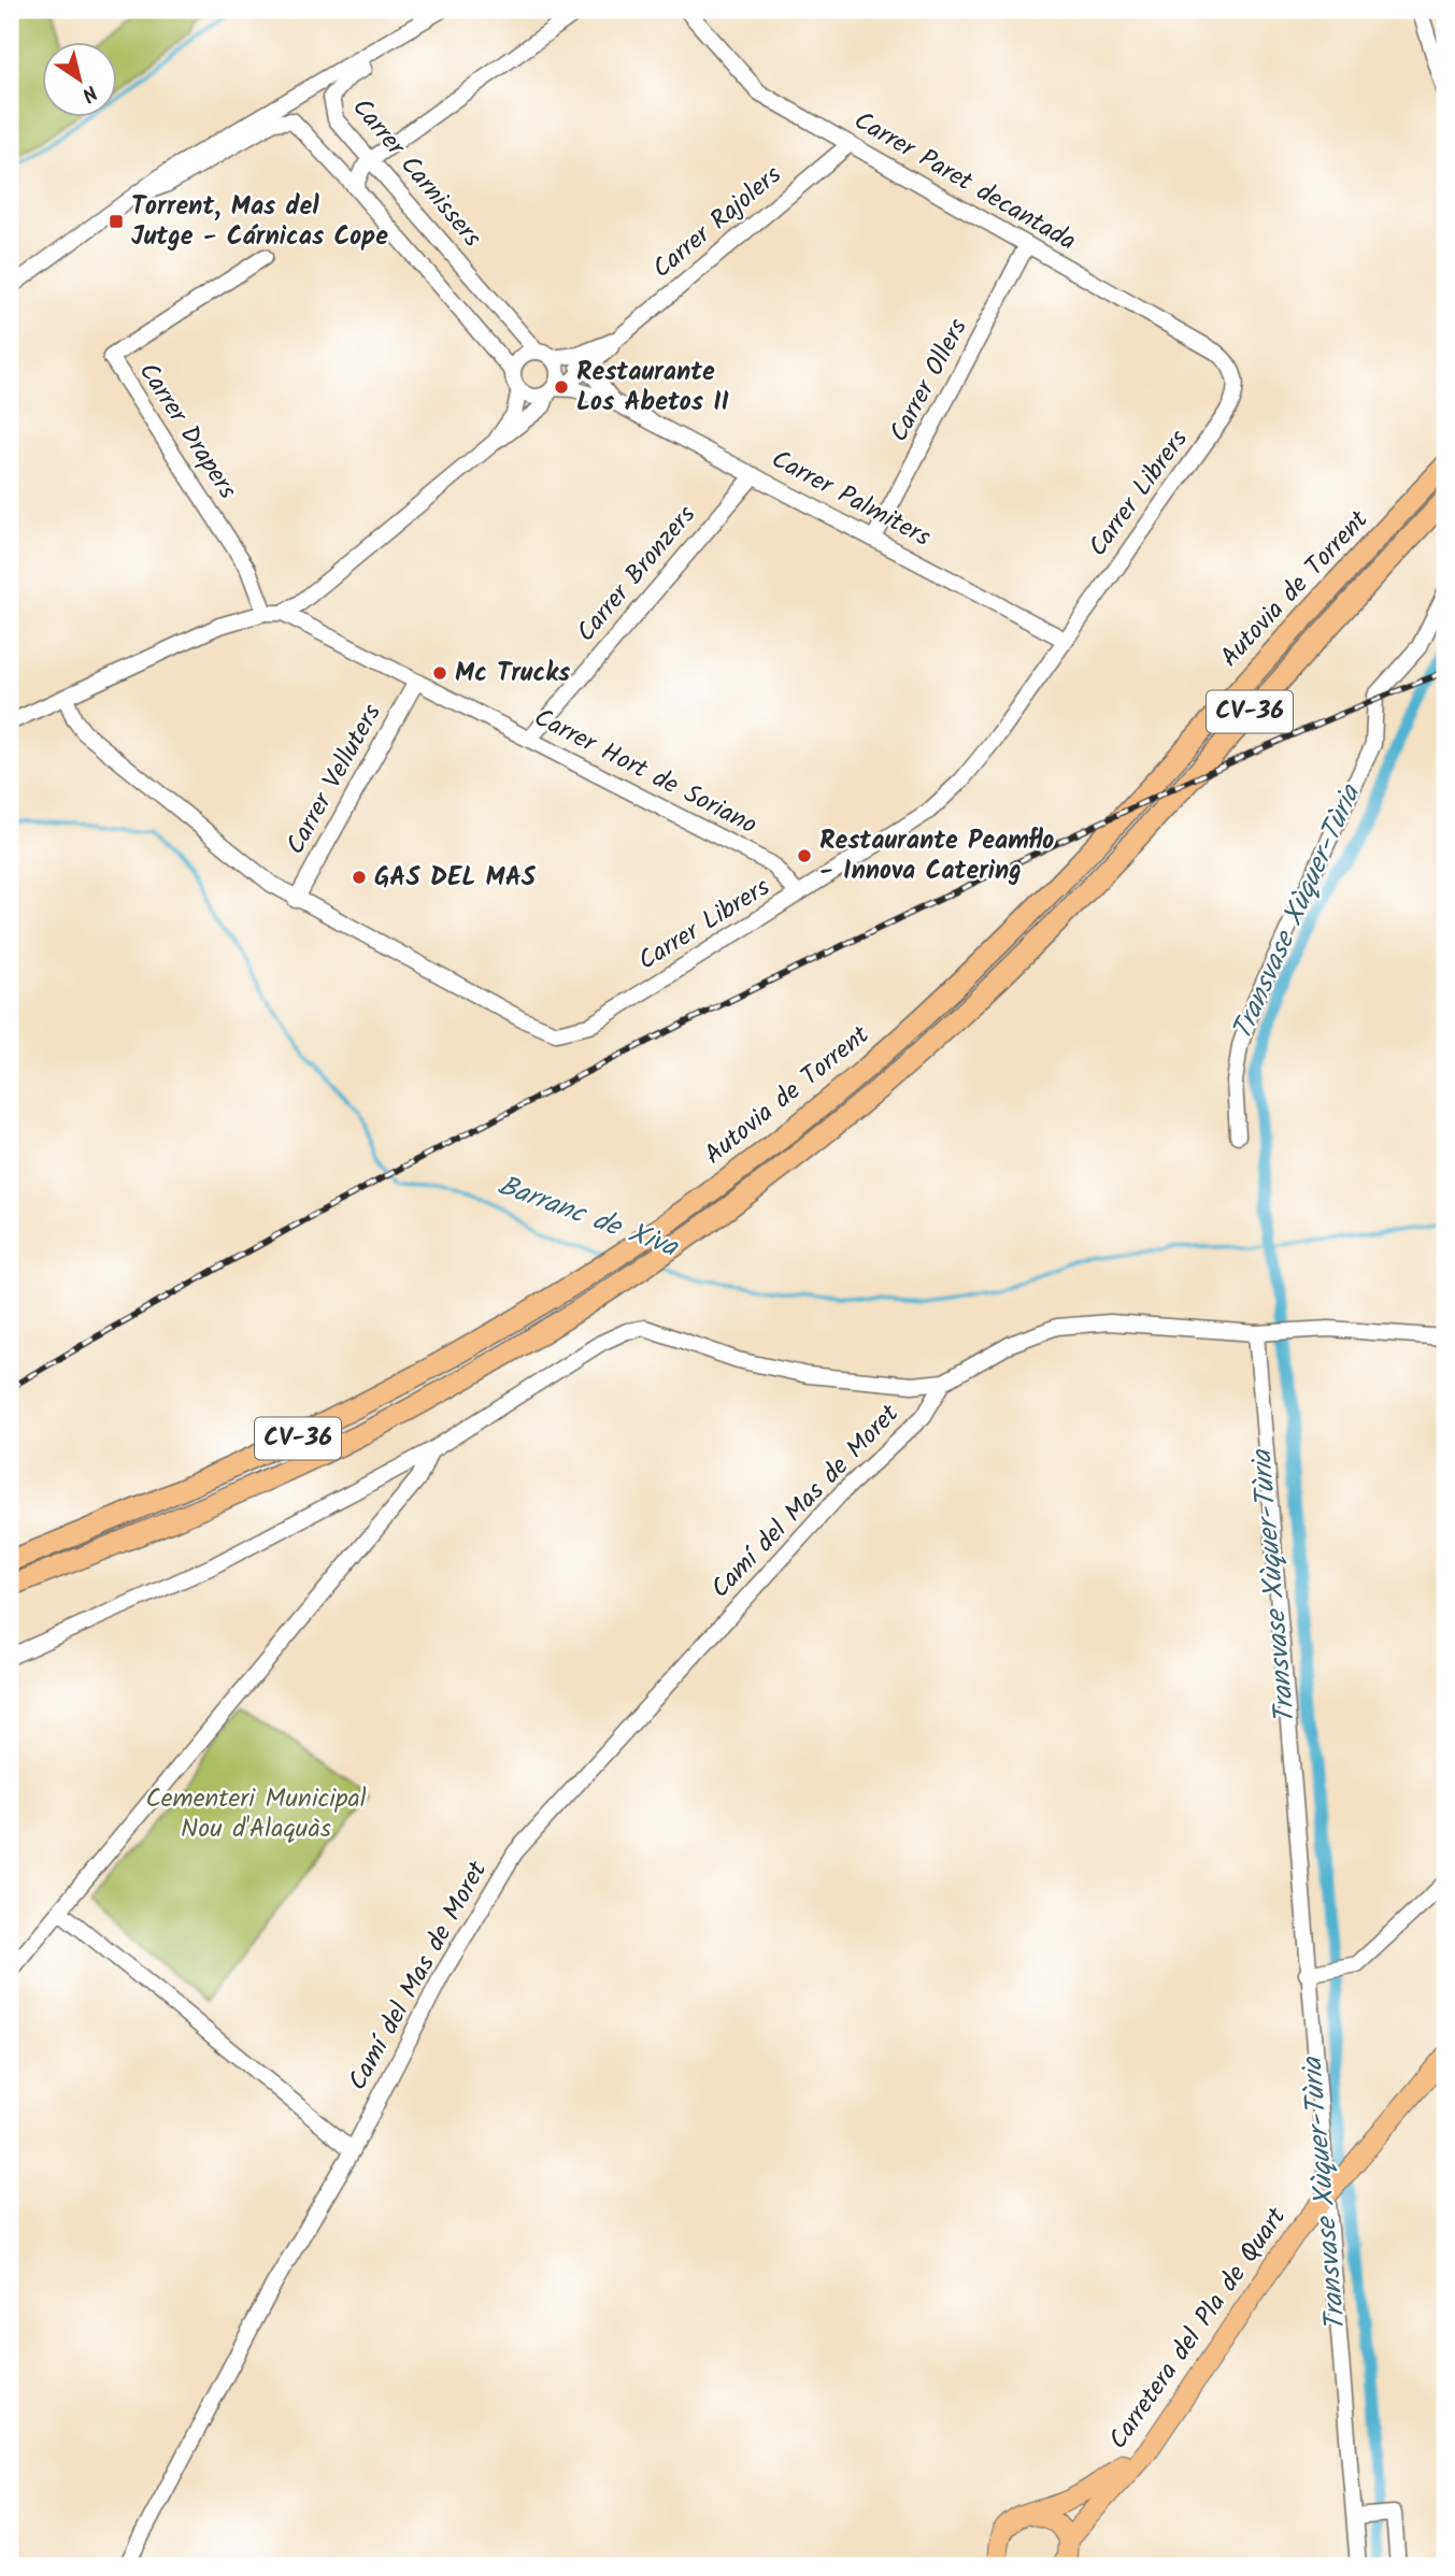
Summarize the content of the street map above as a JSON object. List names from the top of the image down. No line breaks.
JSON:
{"streets":{"highway":["Autovia de Torrent","CV-36"],"main road":["Carretera del Pla de Quart"],"street":["Carrer Carnissers","Carrer Paret decantada","Carrer Rajolers","Carrer Ollers","Carrer Drapers","Carrer Librers","Carrer Palmiters","Carrer Bronzers","Carrer Hort de Soriano","Carrer Velluters","Camí del Mas de Moret"]},"crossings":[["Carrer Carnissers","Carrer Rajolers"],["Carrer Carnissers","Carrer Palmiters"],["Carrer Paret decantada","Carrer Rajolers"],["Carrer Paret decantada","Carrer Ollers"],["Carrer Paret decantada","Carrer Librers"],["Carrer Rajolers","Carrer Palmiters"],["Carrer Rajolers","Carrer Hort de Soriano"],["Carrer Ollers","Carrer Palmiters"],["Carrer Drapers","Carrer Hort de Soriano"],["Carrer Librers","Carrer Palmiters"],["Carrer Librers","Carrer Hort de Soriano"],["Carrer Librers","Carrer Velluters"],["Carrer Palmiters","Carrer Bronzers"],["Carrer Bronzers","Carrer Hort de Soriano"],["Carrer Hort de Soriano","Carrer Velluters"]],"water":["Transvase Xùquer-Tùria","Barranc de Xiva"],"parks":["Cementeri Municipal Nou d'Alaquàs"],"places":{"transit":["Torrent, Mas del Jutge - Cárnicas Cope"],"other":["Restaurante Los Abetos II","Mc Trucks","Restaurante Peamflo - Innova Catering","GAS DEL MAS"]},"north":"bottom right"}
